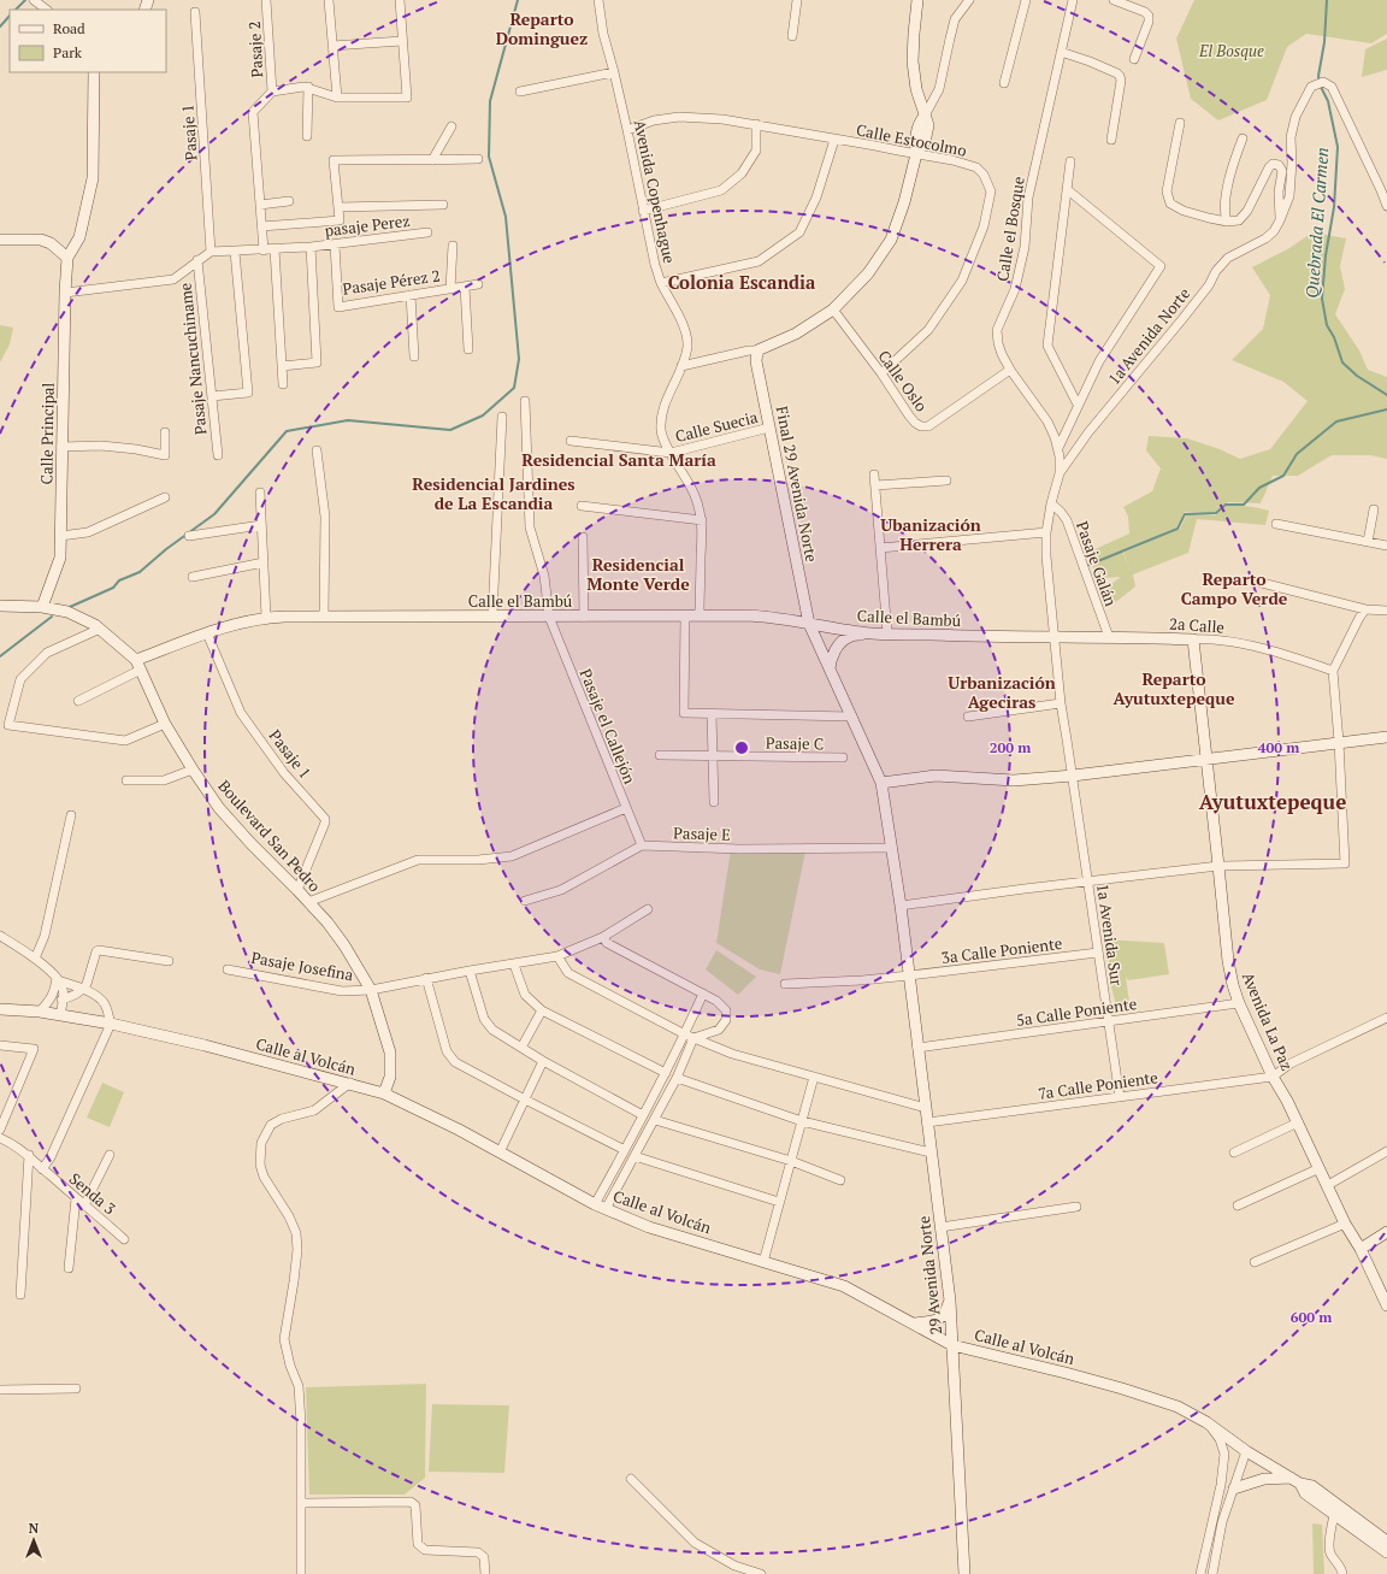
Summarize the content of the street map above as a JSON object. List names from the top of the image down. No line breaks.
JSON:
{"streets":{"street":["Pasaje 2","Pasaje 1","Calle Estocolmo","Avenida Copenhague","pasaje Perez","Calle el Bosque","Pasaje Pérez 2","1a Avenida Norte","Pasaje Nancuchiname","Calle Oslo","Calle Suecia","Calle Principal","Final 29 Avenida Norte","Pasaje Galán","Calle el Bambú","2a Calle","Pasaje el Callejón","Pasaje C","Pasaje E","Boulevard San Pedro","1a Avenida Sur","3a Calle Poniente","Pasaje Josefina","5a Calle Poniente","Avenida La Paz","Calle al Volcán","7a Calle Poniente","Senda 3","29 Avenida Norte"]},"crossings":[["Pasaje 2","pasaje Perez"],["Pasaje 1","pasaje Perez"],["Pasaje 1","Calle el Bambú"],["Pasaje 1","Boulevard San Pedro"],["Calle Estocolmo","Avenida Copenhague"],["Calle Estocolmo","Calle Oslo"],["Avenida Copenhague","Calle Suecia"],["Avenida Copenhague","Calle el Bambú"],["pasaje Perez","Pasaje Pérez 2"],["Calle el Bosque","1a Avenida Norte"],["Calle el Bosque","Calle Oslo"],["1a Avenida Norte","Pasaje Galán"],["1a Avenida Norte","Calle el Bambú"],["1a Avenida Norte","2a Calle"],["1a Avenida Norte","1a Avenida Sur"],["Calle Suecia","Final 29 Avenida Norte"],["Calle Principal","Boulevard San Pedro"],["Final 29 Avenida Norte","Calle el Bambú"],["Final 29 Avenida Norte","29 Avenida Norte"],["Pasaje Galán","2a Calle"],["Calle el Bambú","2a Calle"],["Calle el Bambú","Pasaje el Callejón"],["Calle el Bambú","Boulevard San Pedro"],["2a Calle","Avenida La Paz"],["Pasaje el Callejón","Pasaje E"],["Pasaje E","29 Avenida Norte"],["Boulevard San Pedro","Pasaje Josefina"],["Boulevard San Pedro","Calle al Volcán"],["1a Avenida Sur","3a Calle Poniente"],["1a Avenida Sur","5a Calle Poniente"],["1a Avenida Sur","7a Calle Poniente"],["3a Calle Poniente","29 Avenida Norte"],["5a Calle Poniente","Avenida La Paz"],["5a Calle Poniente","29 Avenida Norte"],["Avenida La Paz","7a Calle Poniente"],["Calle al Volcán","29 Avenida Norte"],["7a Calle Poniente","29 Avenida Norte"]],"districts":["Reparto Dominguez","Colonia Escandia","Residencial Santa María","Residencial Jardines de La Escandia","Ubanización Herrera","Residencial Monte Verde","Reparto Campo Verde","Reparto Ayutuxtepeque","Urbanización Ageciras","Ayutuxtepeque"],"water":["Quebrada El Carmen"],"parks":["El Bosque"],"legend":["Road","Park"],"north":"top","rings":["200 m","400 m","600 m"]}
